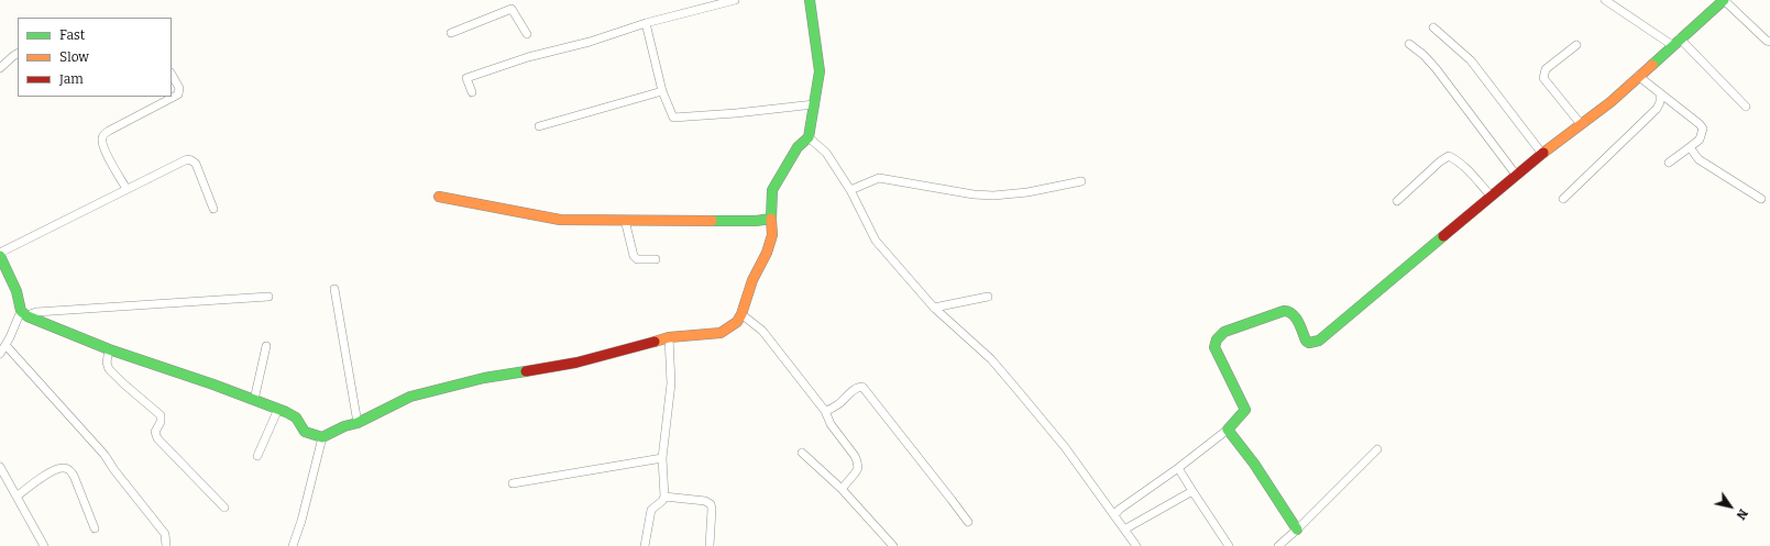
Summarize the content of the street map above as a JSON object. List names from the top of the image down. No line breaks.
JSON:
{"legend":["Fast","Slow","Jam"],"north":"bottom right"}
